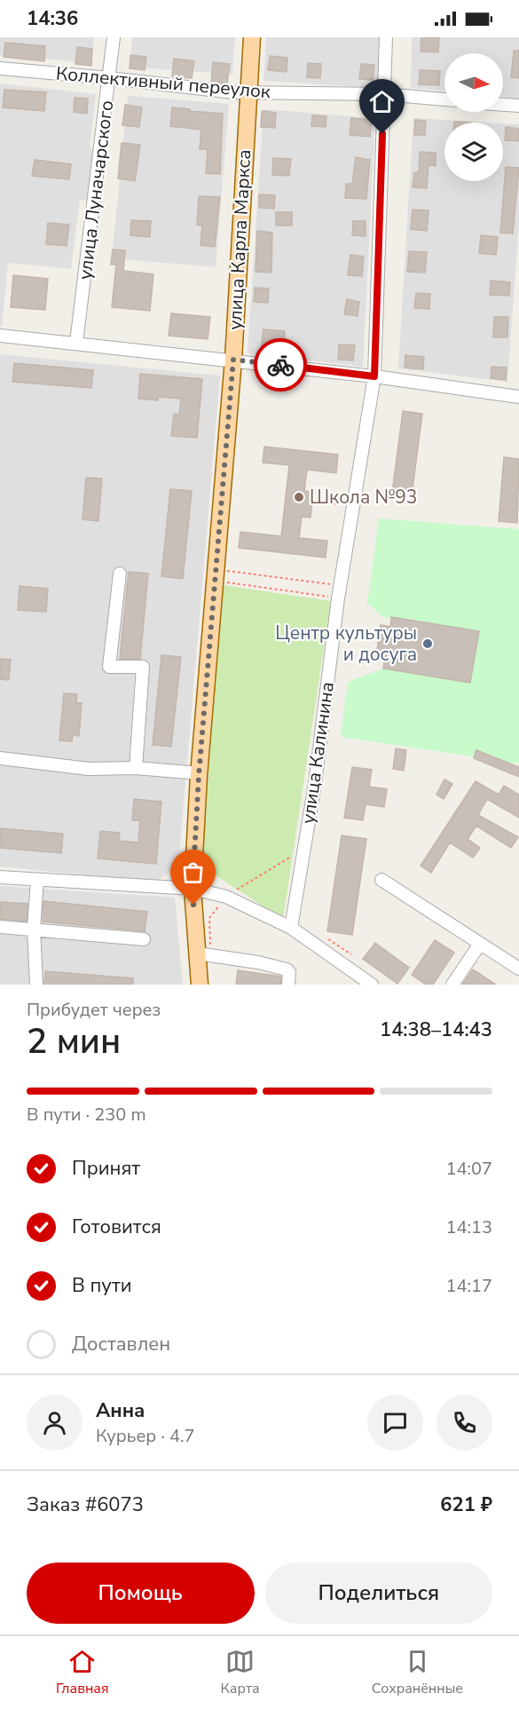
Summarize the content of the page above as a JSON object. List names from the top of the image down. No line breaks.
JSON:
{"streets":{"main road":["улица Карла Маркса"],"street":["Коллективный переулок","улица Луначарского","улица Калинина"]},"crossings":[["Коллективный переулок","улица Луначарского"],["Коллективный переулок","улица Карла Маркса"],["Коллективный переулок","улица Калинина"]],"places":["Школа №93","Центр культуры и досуга"],"north":"right","page":{"status":"14:36","heading":["2 мин","Прибудет через","14:38–14:43"],"panel":["Анна","Курьер · 4.7","Заказ #6073","621 ₽"],"bar":"В пути · 230 m","list":[["Принят","14:07"],["Готовится","14:13"],["В пути","14:17"],"Доставлен"],"buttons":["Помощь","Поделиться"],"tabs":["Главная","Карта","Сохранённые"]}}
